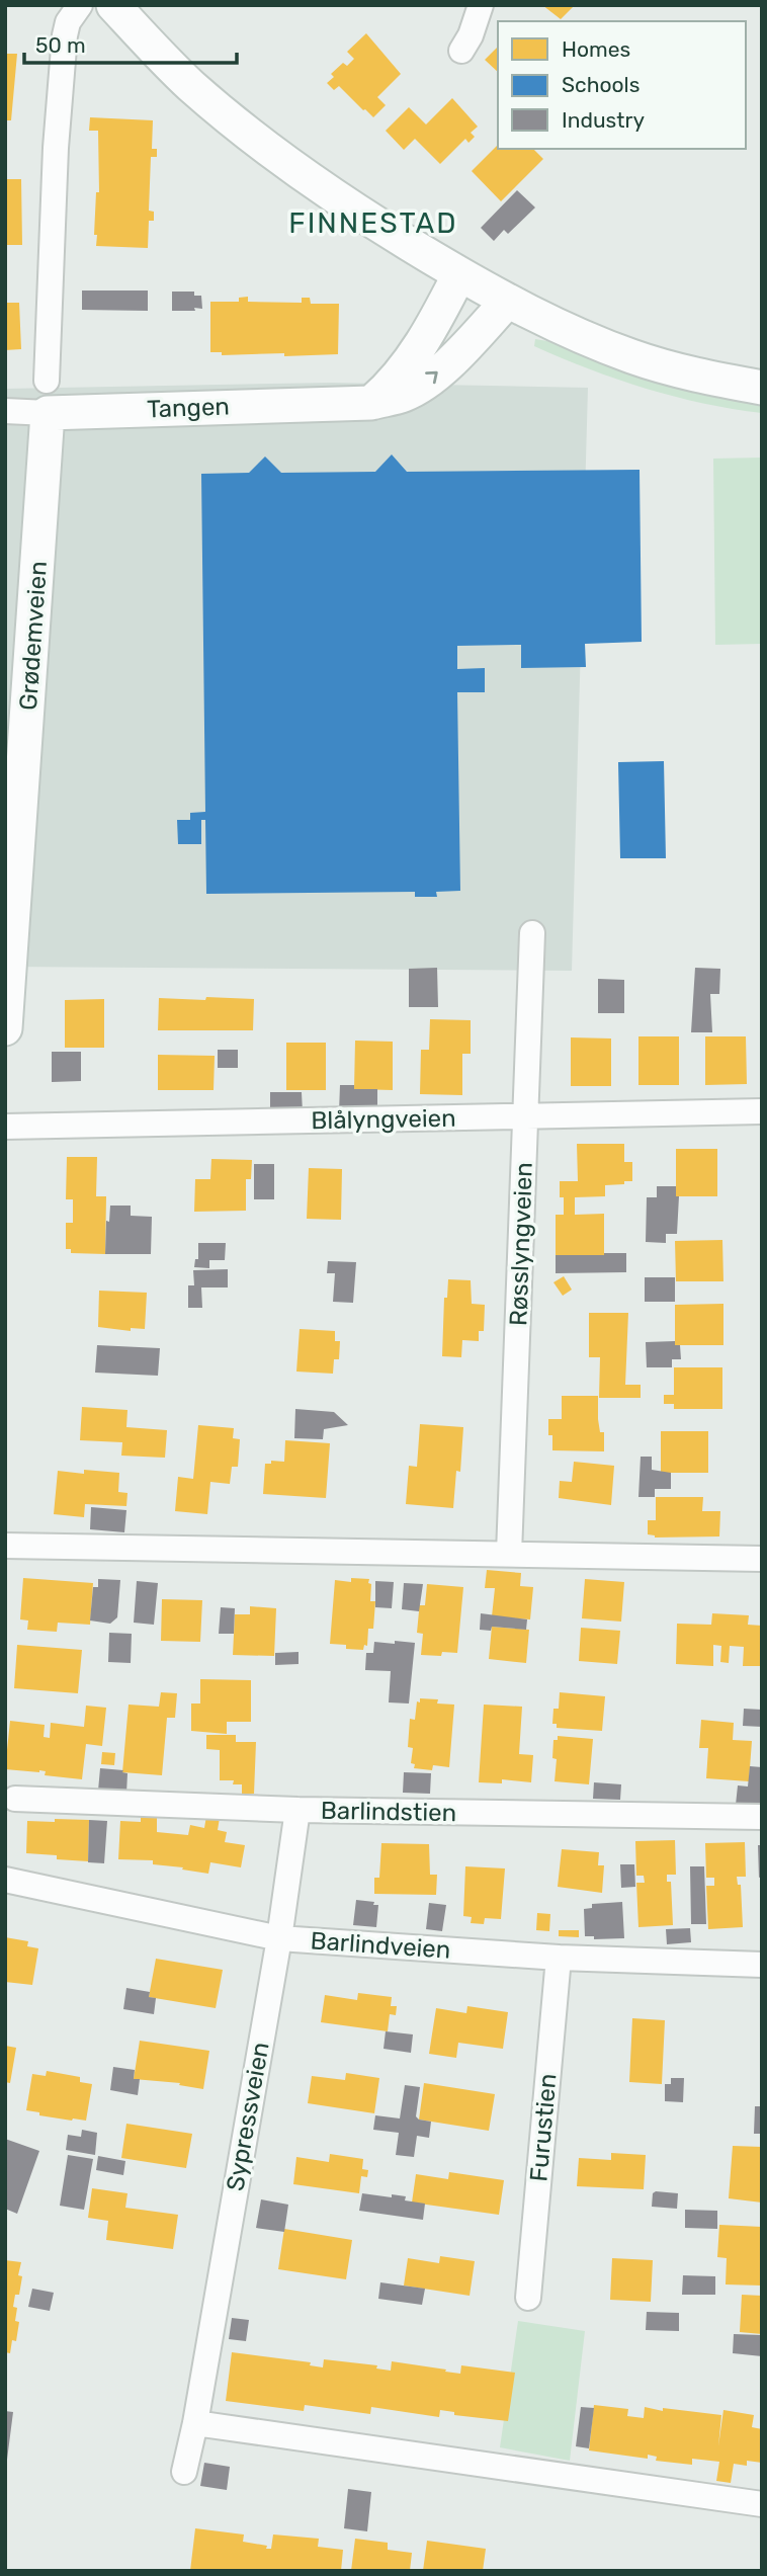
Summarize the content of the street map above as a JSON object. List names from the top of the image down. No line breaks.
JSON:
{"streets":{"main road":["Tangen","Grødemveien"],"street":["Blålyngveien","Røsslyngveien","Barlindstien","Barlindveien","Sypressveien","Furustien"]},"crossings":[["Tangen","Grødemveien"],["Blålyngveien","Røsslyngveien"],["Barlindstien","Sypressveien"],["Barlindveien","Sypressveien"],["Barlindveien","Furustien"]],"districts":["FINNESTAD"],"legend":["Homes","Schools","Industry"],"scale_bar":"50 m"}
